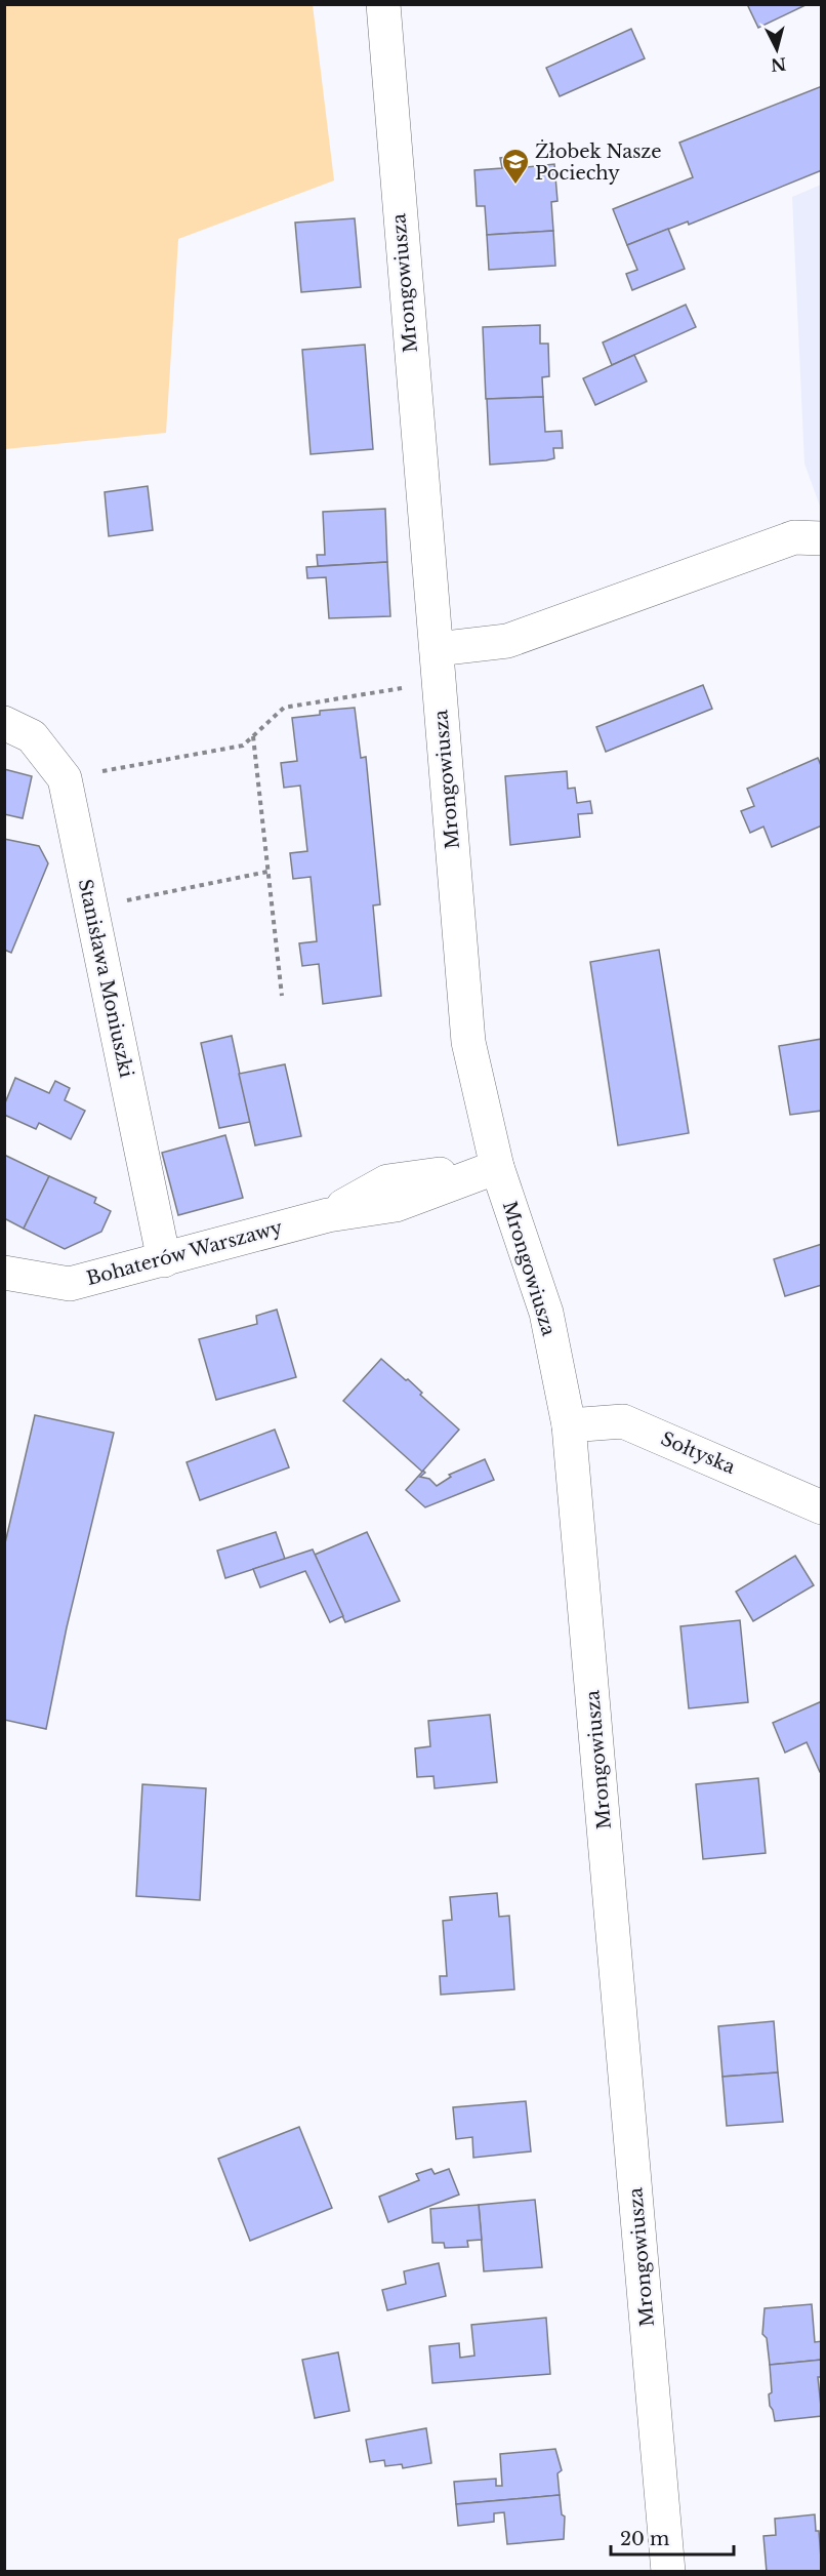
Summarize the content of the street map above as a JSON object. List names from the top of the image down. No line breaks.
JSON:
{"streets":{"street":["Mrongowiusza","Stanisława Moniuszki","Bohaterów Warszawy","Sołtyska"]},"crossings":[["Mrongowiusza","Bohaterów Warszawy"],["Mrongowiusza","Sołtyska"],["Stanisława Moniuszki","Bohaterów Warszawy"]],"places":{"school or university":["Żłobek Nasze Pociechy"]},"scale_bar":"20 m","north":"bottom"}
